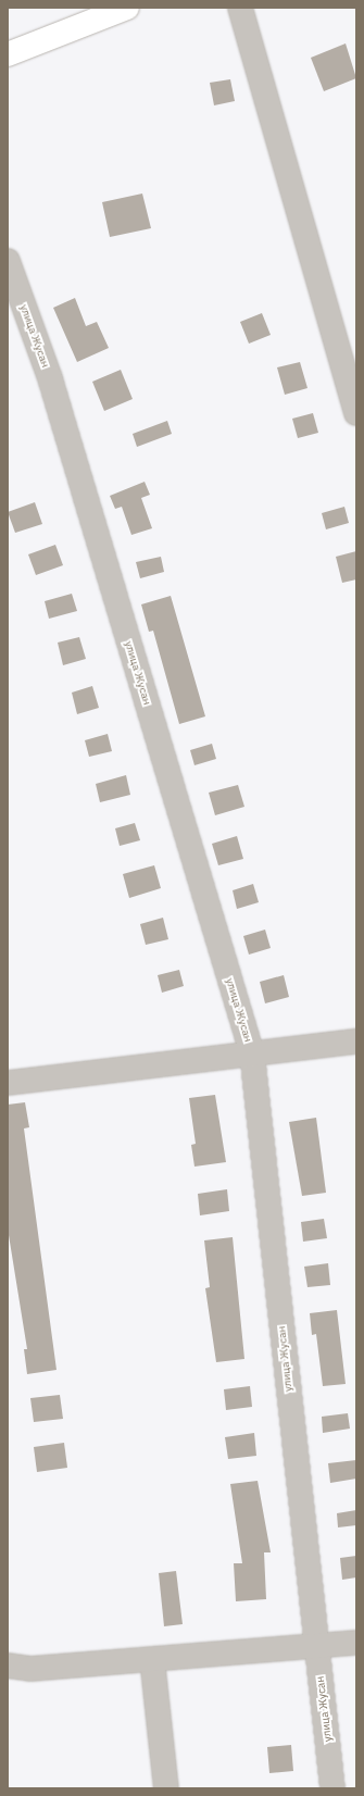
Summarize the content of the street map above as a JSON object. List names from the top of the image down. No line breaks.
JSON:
{"streets":{"street":["улица Жусан"]}}
